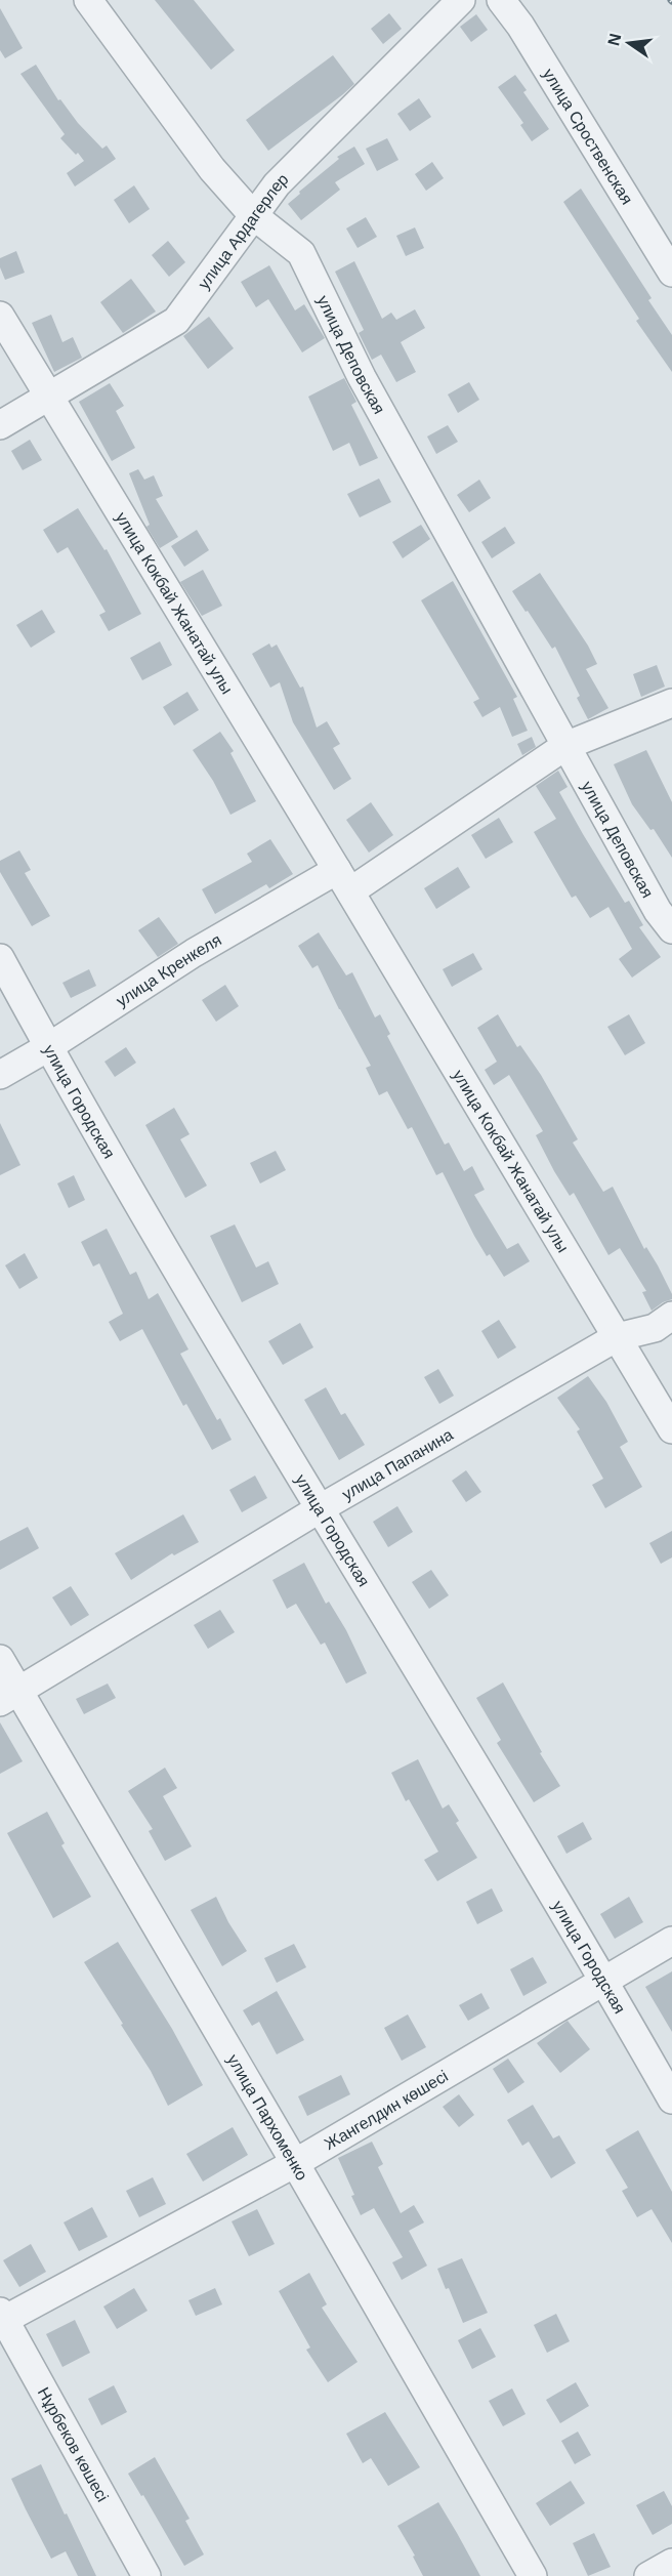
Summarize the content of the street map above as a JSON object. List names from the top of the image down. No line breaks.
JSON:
{"streets":{"street":["улица Сроственская","улица Ардагерлер","улица Деповская","улица Кокбай Жанатай улы","улица Кренкеля","улица Городская","улица Папанина","Жангелдин көшесі","улица Пархоменко","Нұрбеков көшесі"]},"crossings":[["улица Ардагерлер","улица Деповская"],["улица Ардагерлер","улица Кокбай Жанатай улы"],["улица Кокбай Жанатай улы","улица Кренкеля"],["улица Кокбай Жанатай улы","улица Папанина"],["улица Кренкеля","улица Городская"],["улица Городская","улица Папанина"],["улица Городская","Жангелдин көшесі"],["улица Папанина","улица Пархоменко"],["Жангелдин көшесі","улица Пархоменко"],["Жангелдин көшесі","Нұрбеков көшесі"]],"north":"left"}
